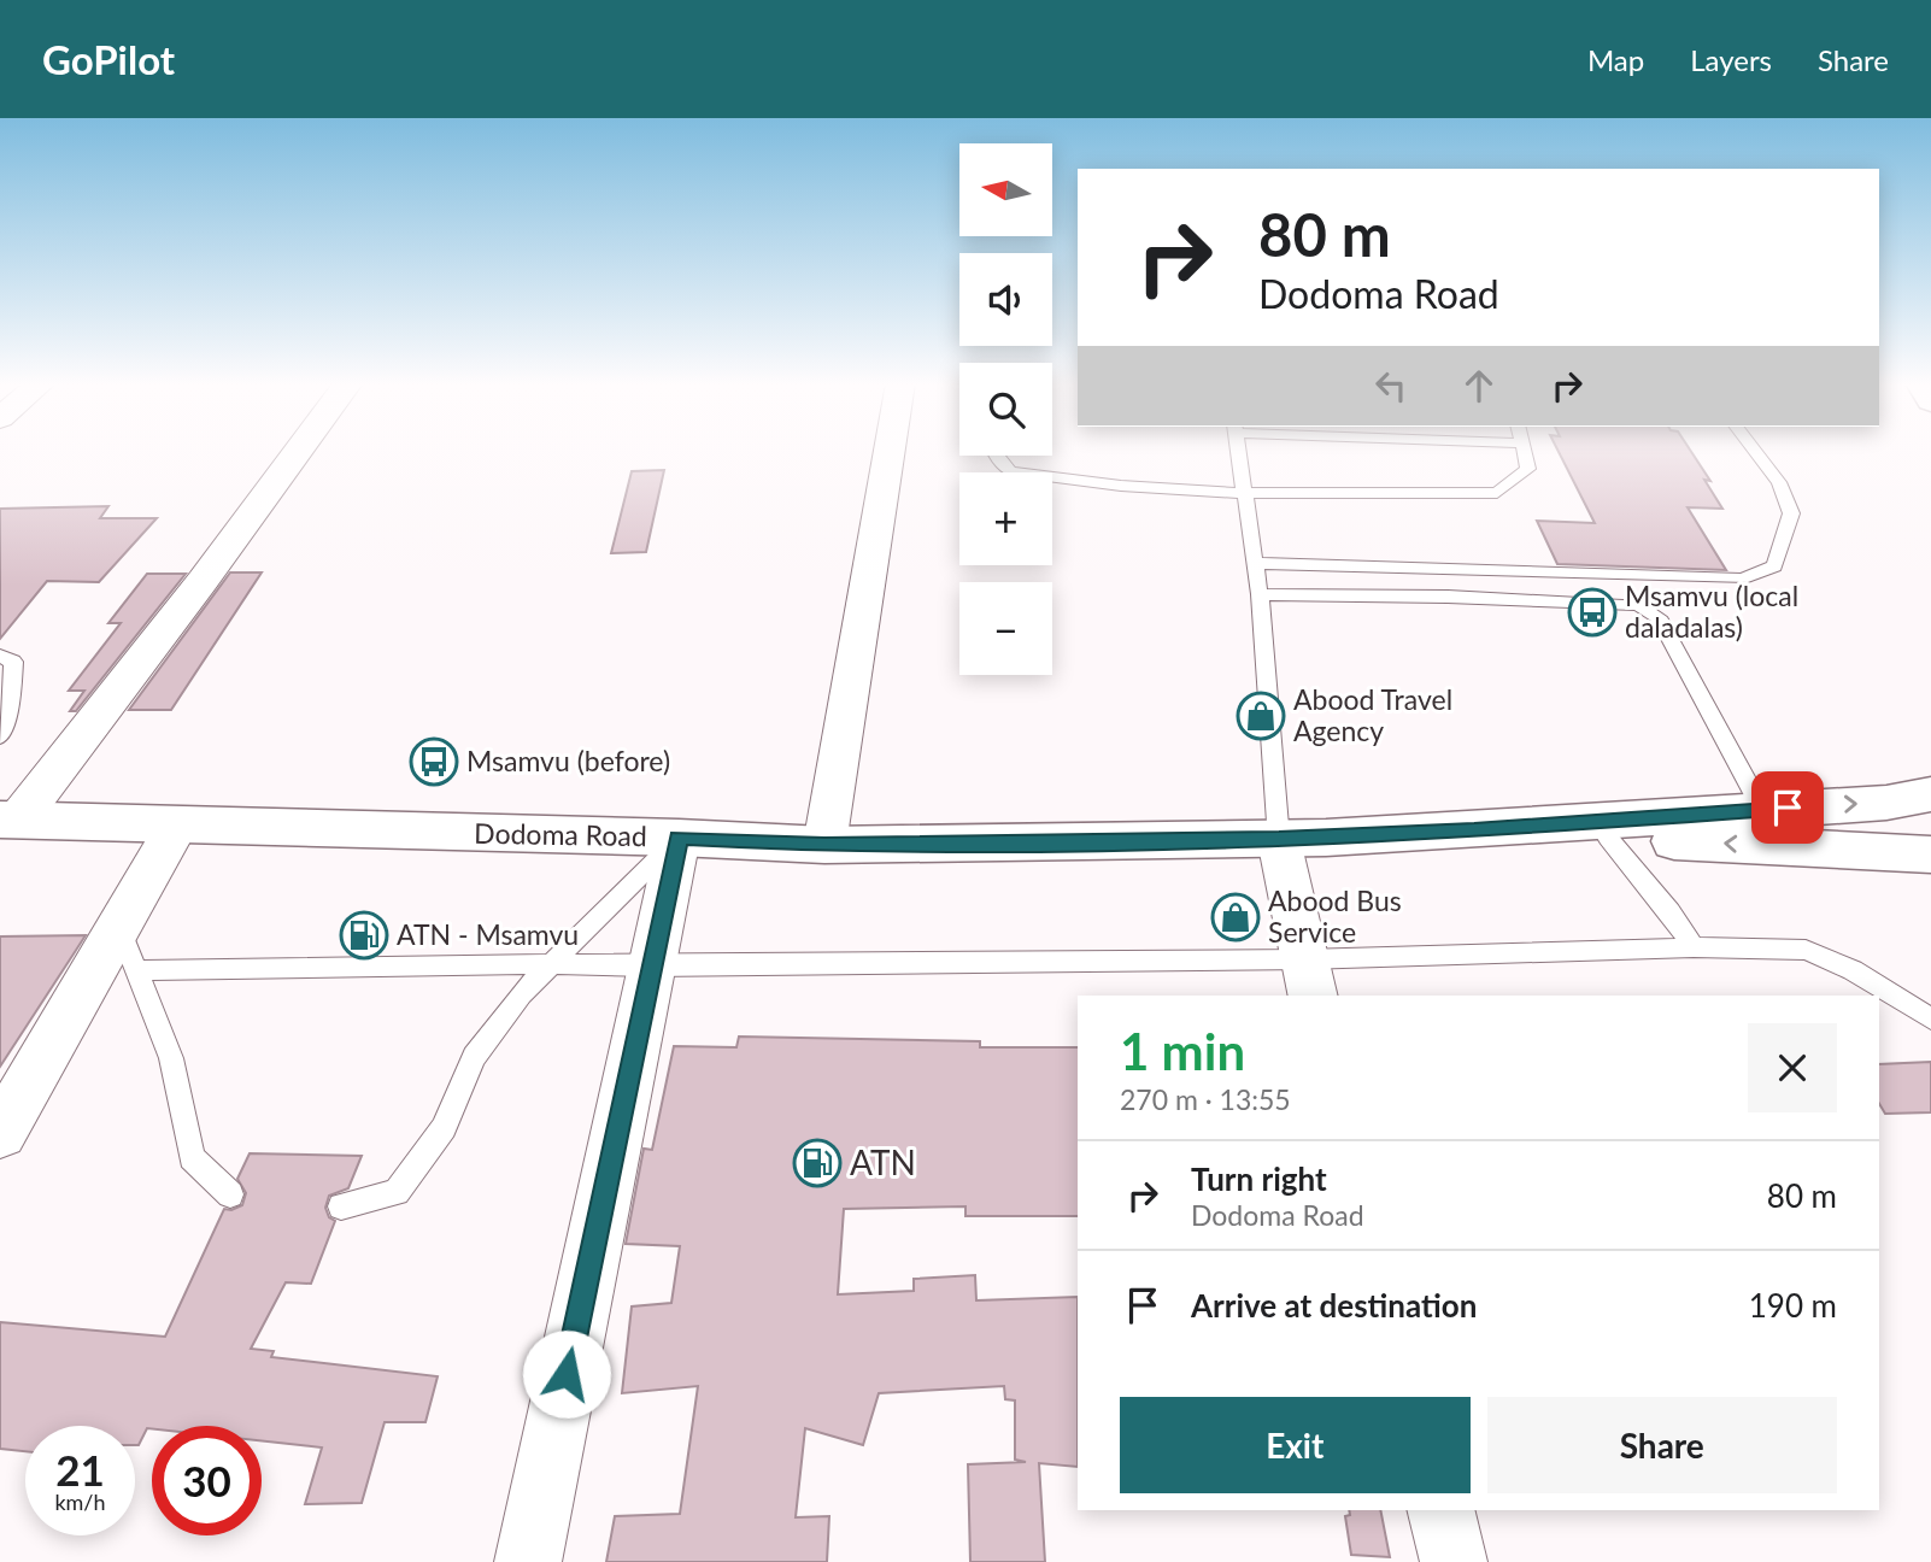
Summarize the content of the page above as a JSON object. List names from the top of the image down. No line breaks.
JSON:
{"streets":{"highway":["Dodoma Road"]},"places":{"bus stop":["Msamvu (local daladalas)","Msamvu (before)"],"shop":["Abood Travel Agency","Abood Bus Service"],"fuel station":["ATN - Msamvu","ATN"]},"north":"left","page":{"header":"GoPilot","nav":["Map","Layers","Share"],"map_buttons":["+","−"],"turn":["80 m","Dodoma Road"],"heading":["1 min","270 m · 13:55"],"list":[{"name":"Turn right","note":"Dodoma Road","value":"80 m"},{"name":"Arrive at destination","value":"190 m"}],"buttons":["Exit","Share"],"speed":"21 km/h","limit":"30"}}
